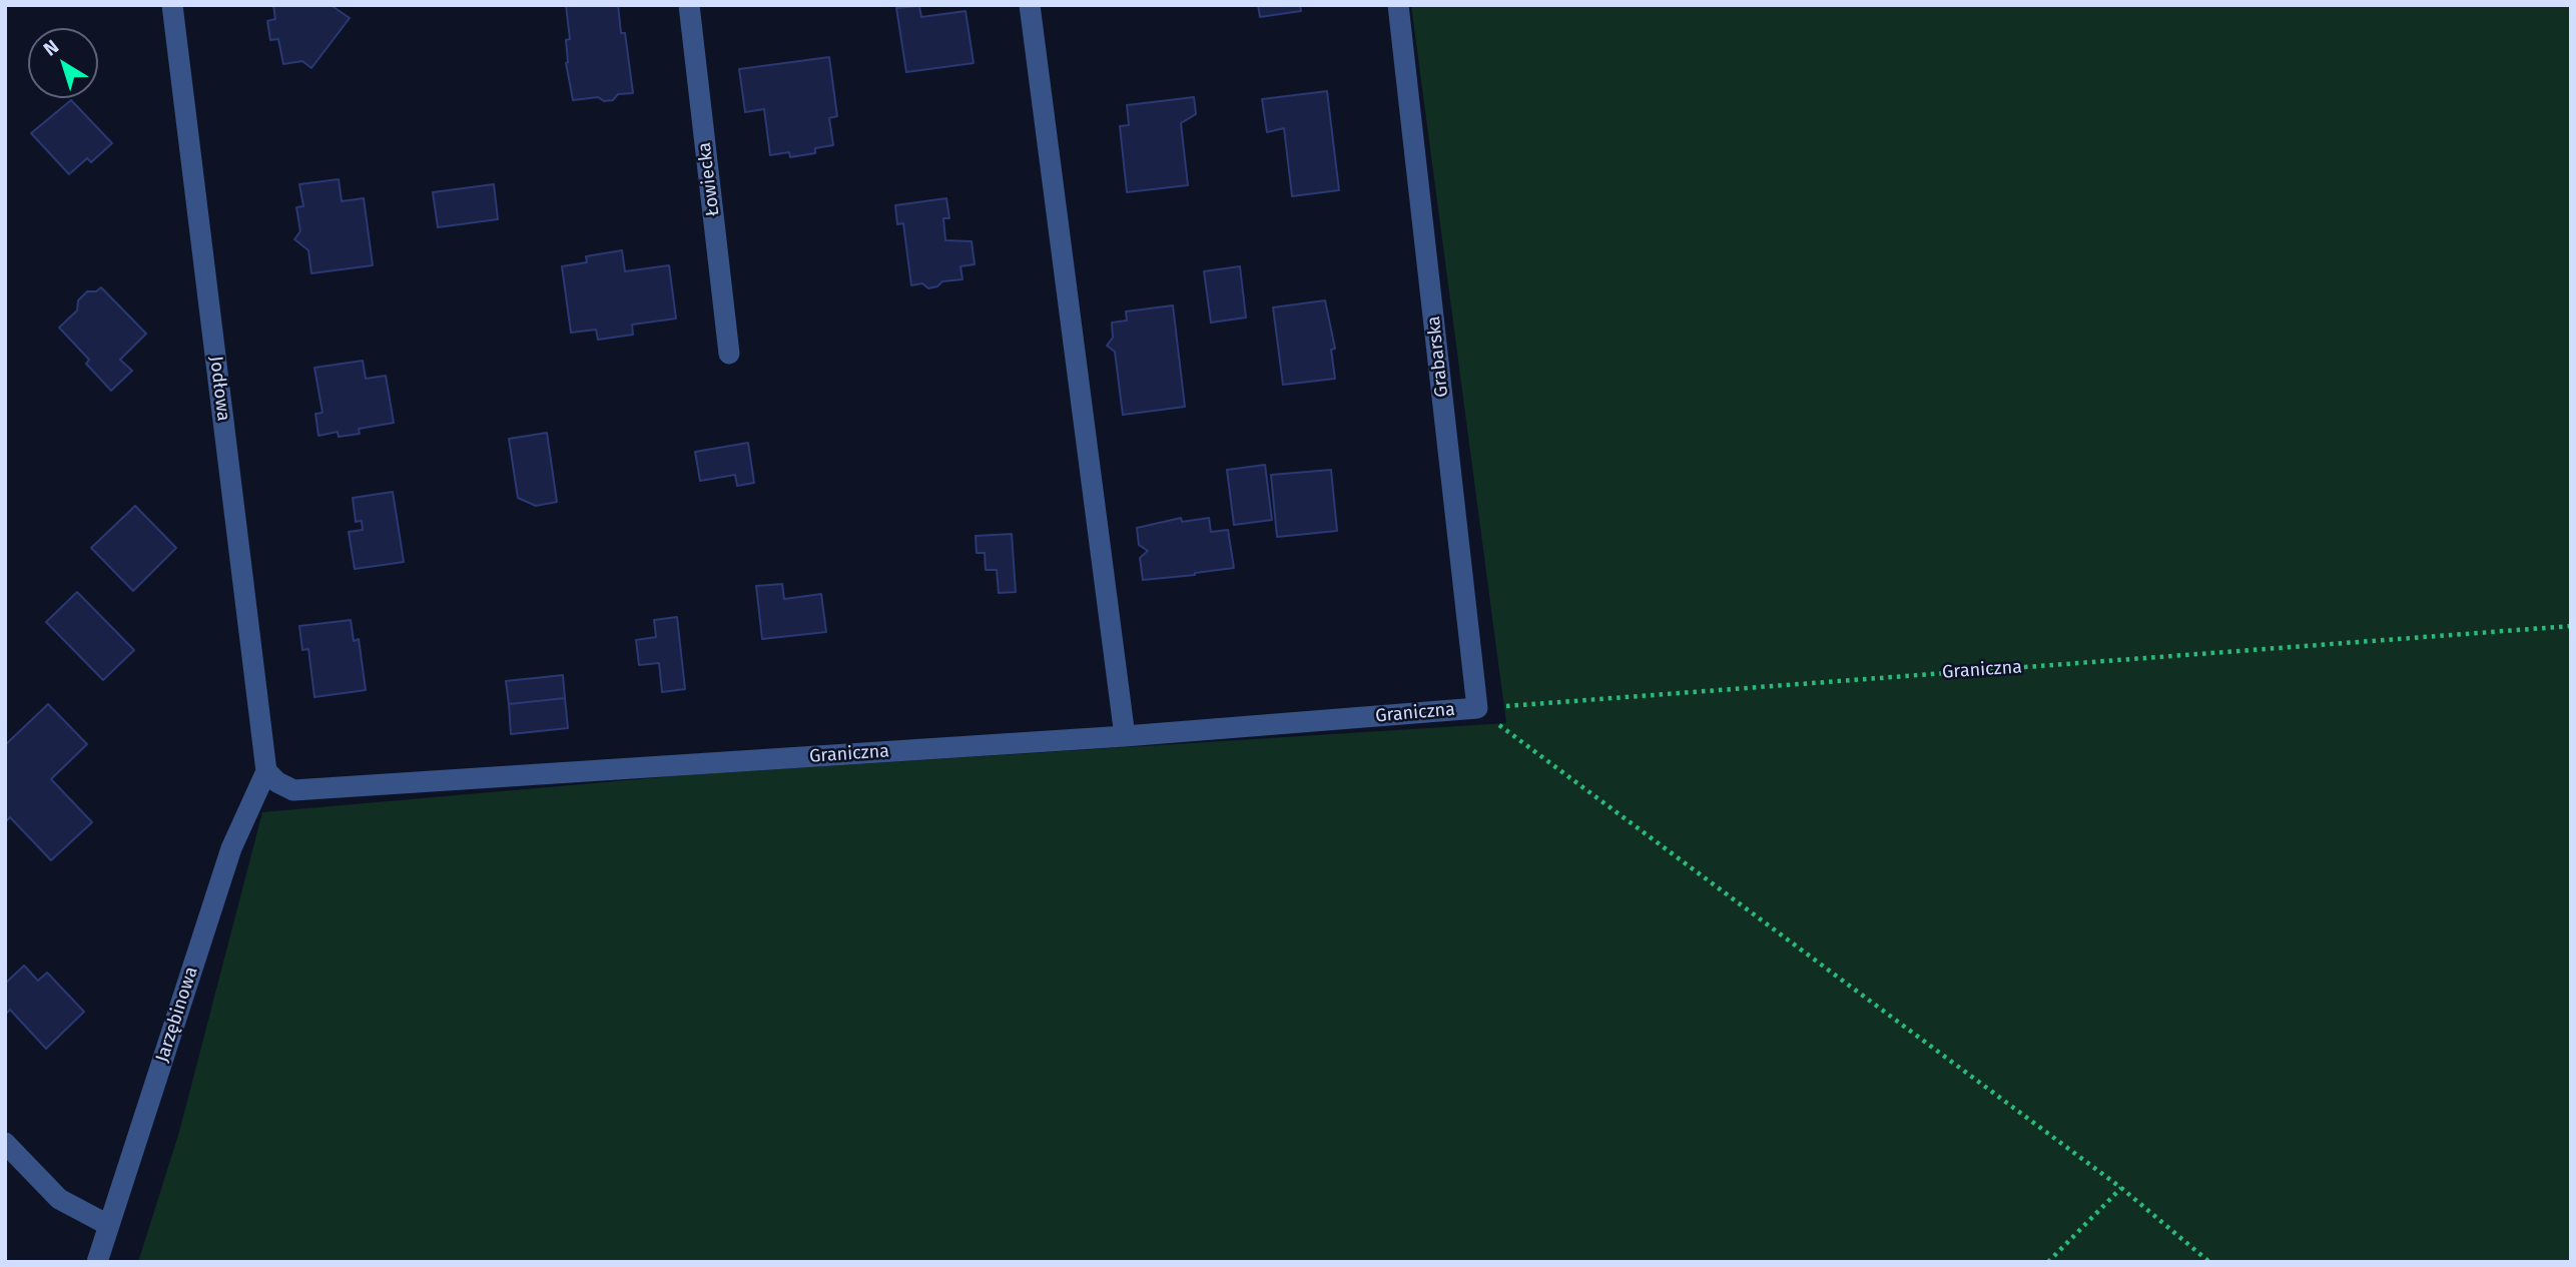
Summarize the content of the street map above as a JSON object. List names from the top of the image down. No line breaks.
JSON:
{"streets":{"street":["Łowiecka","Grabarska","Jodłowa","Graniczna","Jarzębinowa"]},"crossings":[["Grabarska","Graniczna"],["Jodłowa","Graniczna"],["Jodłowa","Jarzębinowa"],["Graniczna","Jarzębinowa"]],"north":"top left"}
